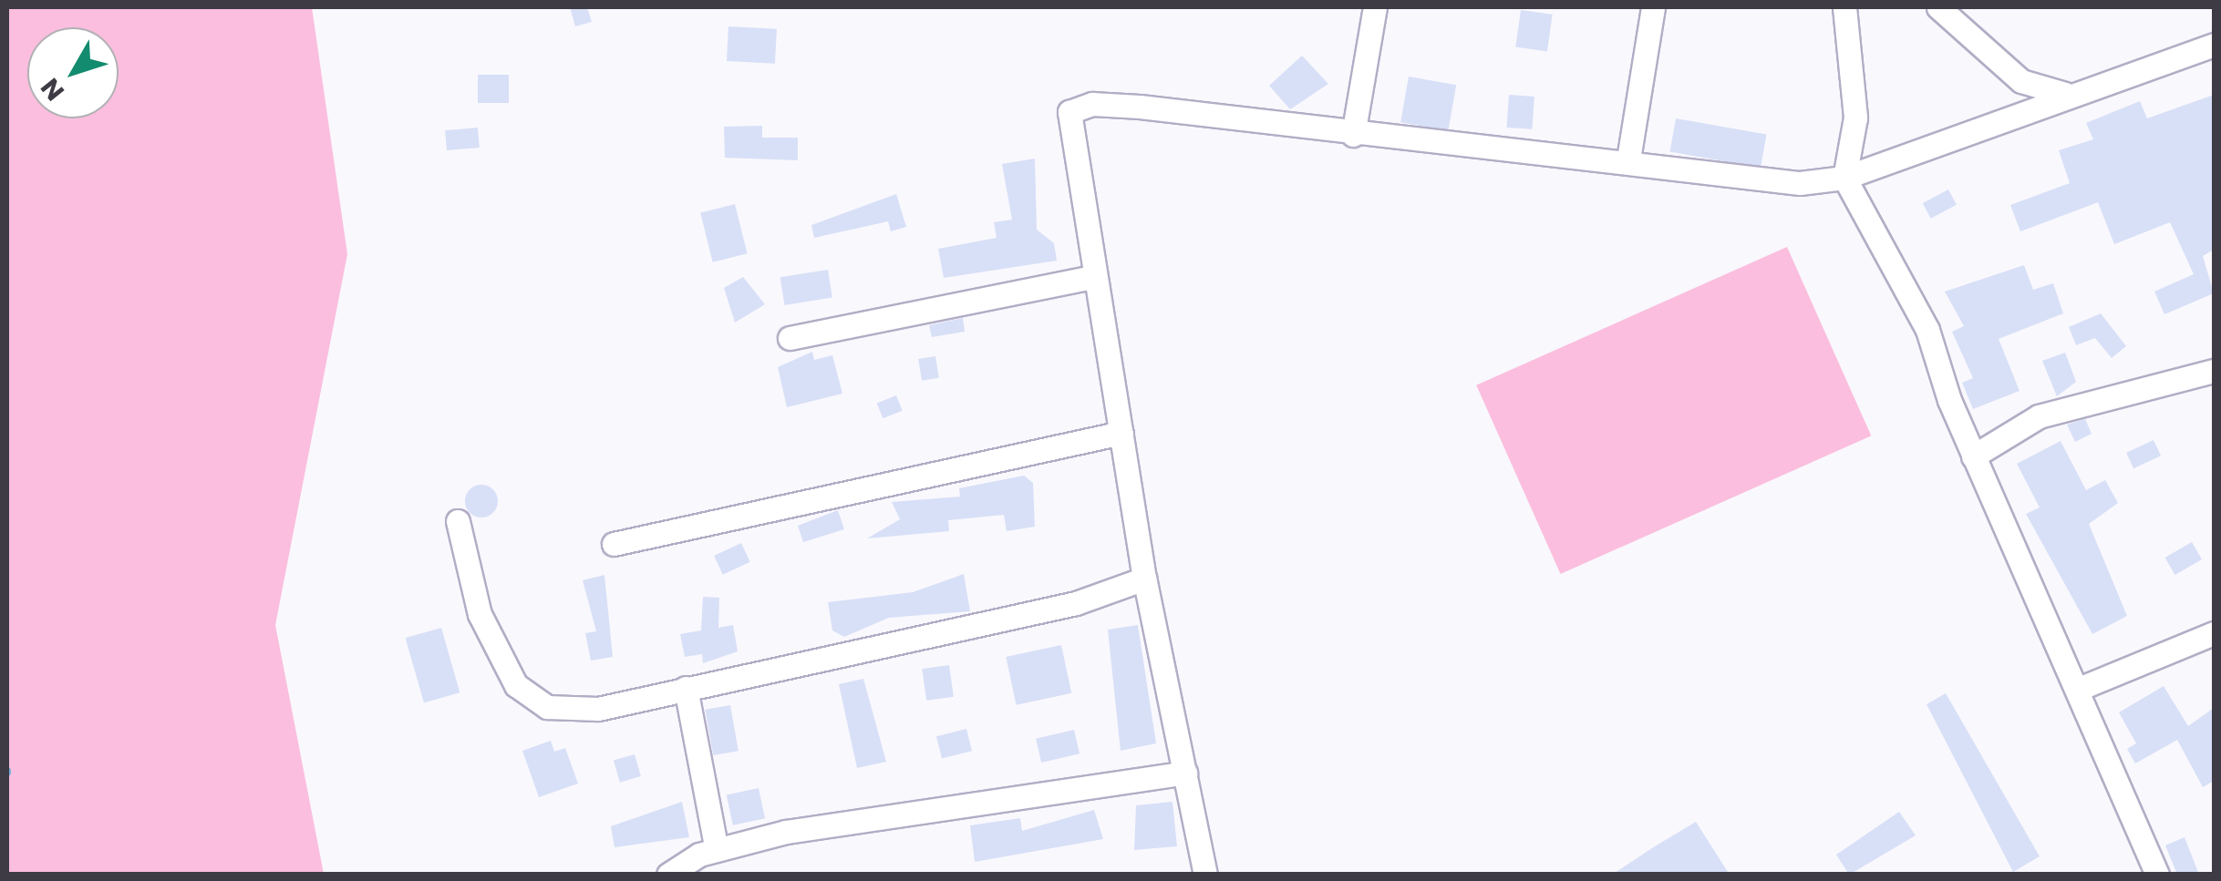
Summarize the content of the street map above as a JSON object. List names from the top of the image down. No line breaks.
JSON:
{"north":"bottom left"}
